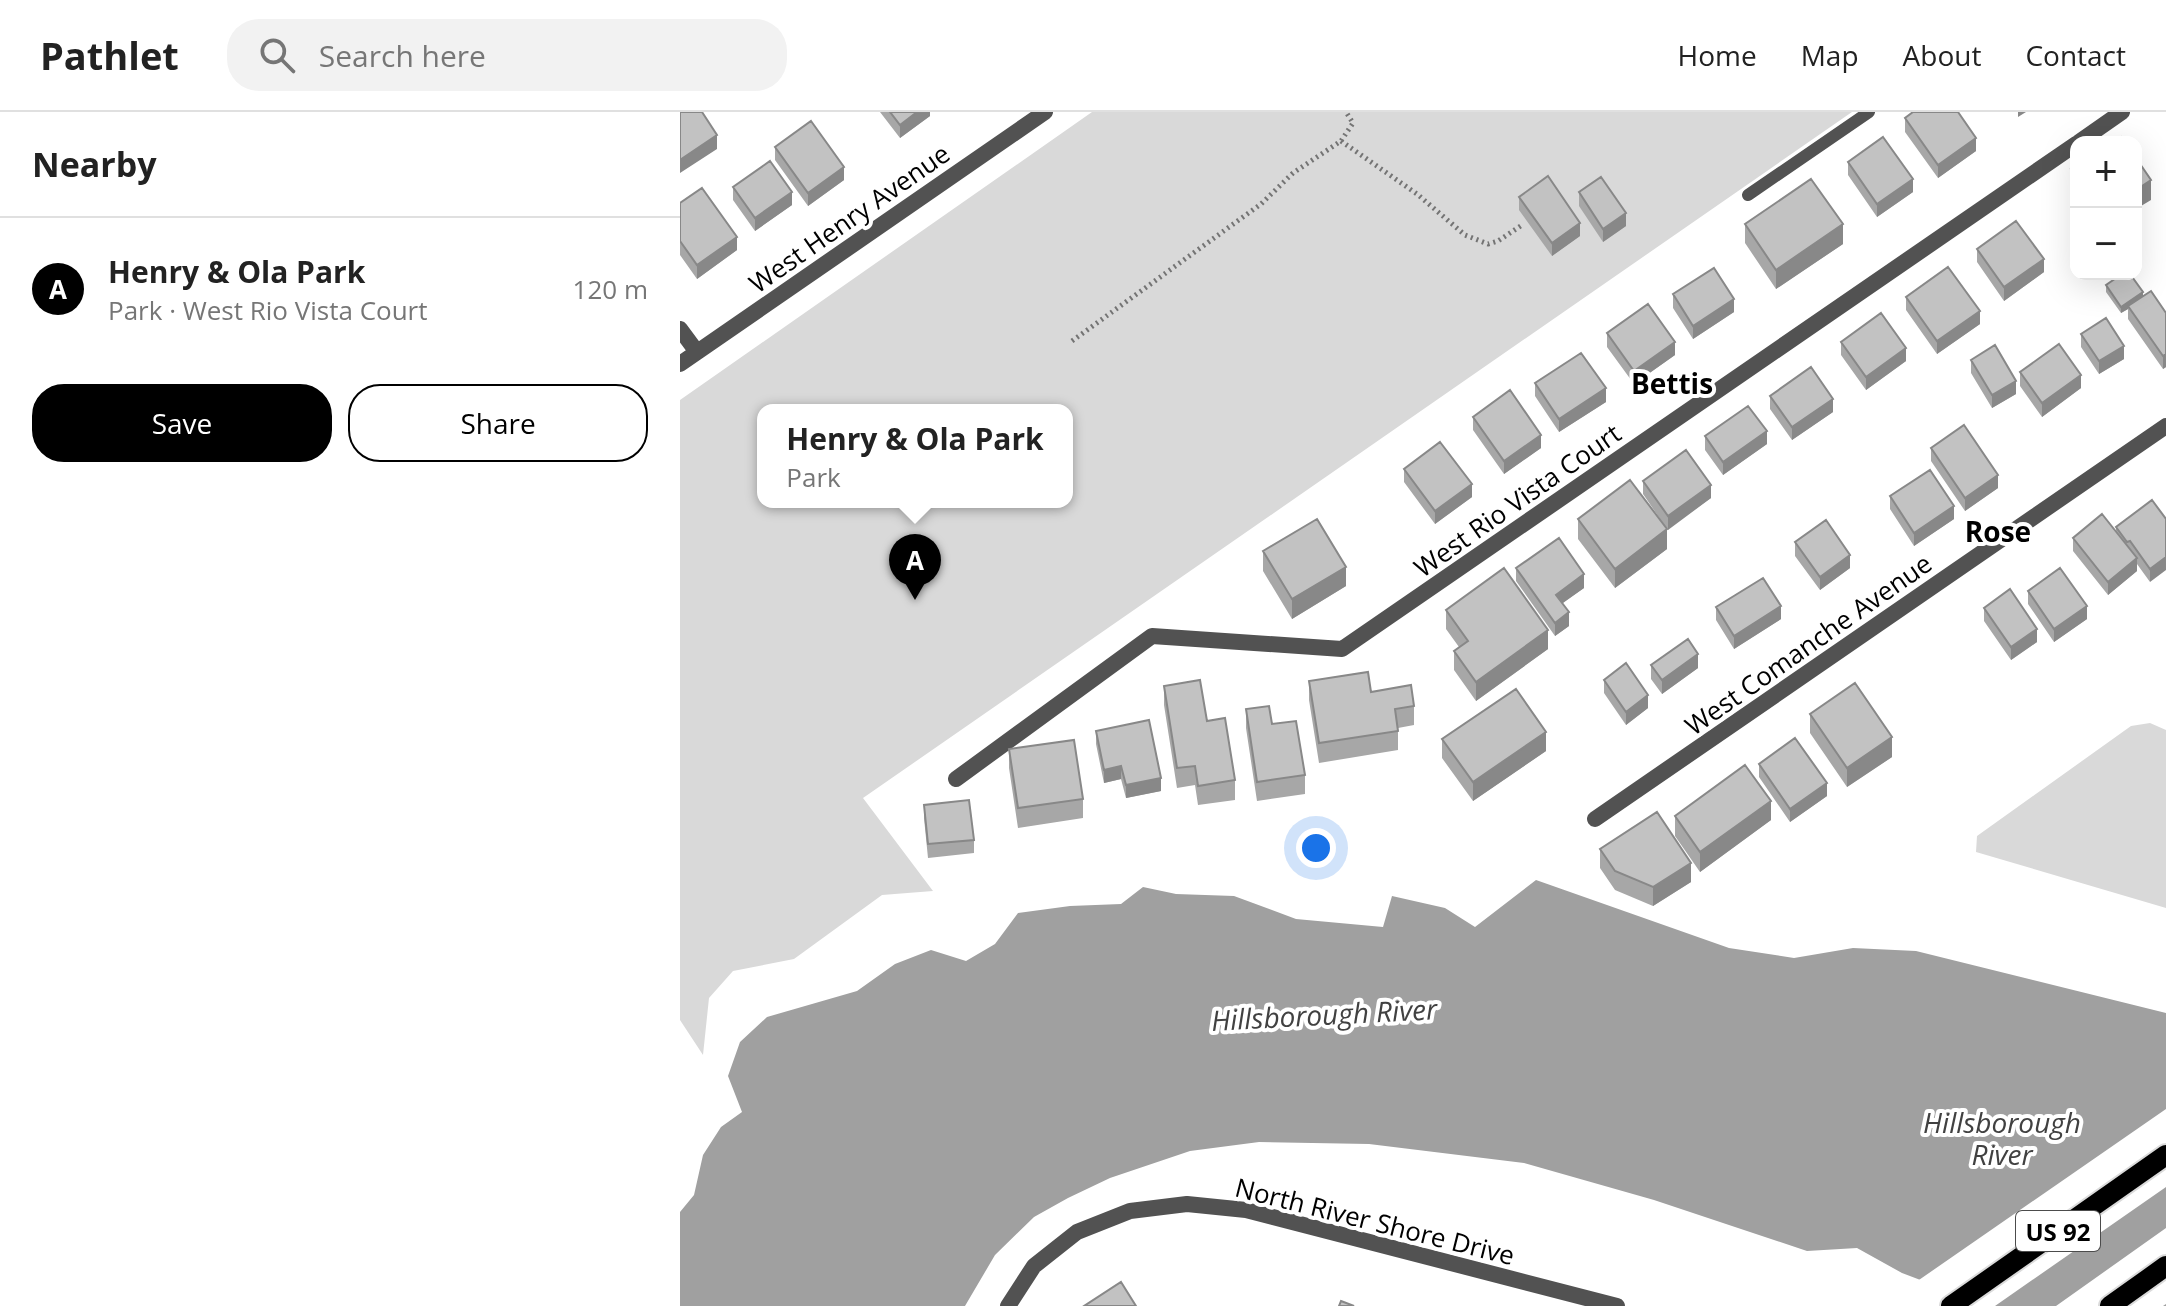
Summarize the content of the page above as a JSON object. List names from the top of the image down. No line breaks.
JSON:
{"streets":{"main road":["US 92"],"street":["West Henry Avenue","West Rio Vista Court","West Comanche Avenue","North River Shore Drive"]},"districts":["Bettis","Rose"],"water":["Hillsborough River"],"page":{"header":"Pathlet","search":"Search here","nav":["Home","Map","About","Contact"],"heading":"Nearby","map_buttons":["+","−"],"list":[{"mark":"A","name":"Henry & Ola Park","note":"Park · West Rio Vista Court","value":"120 m"}],"buttons":["Save","Share"],"popup":["Henry & Ola Park","Park"],"pins":"A"}}
